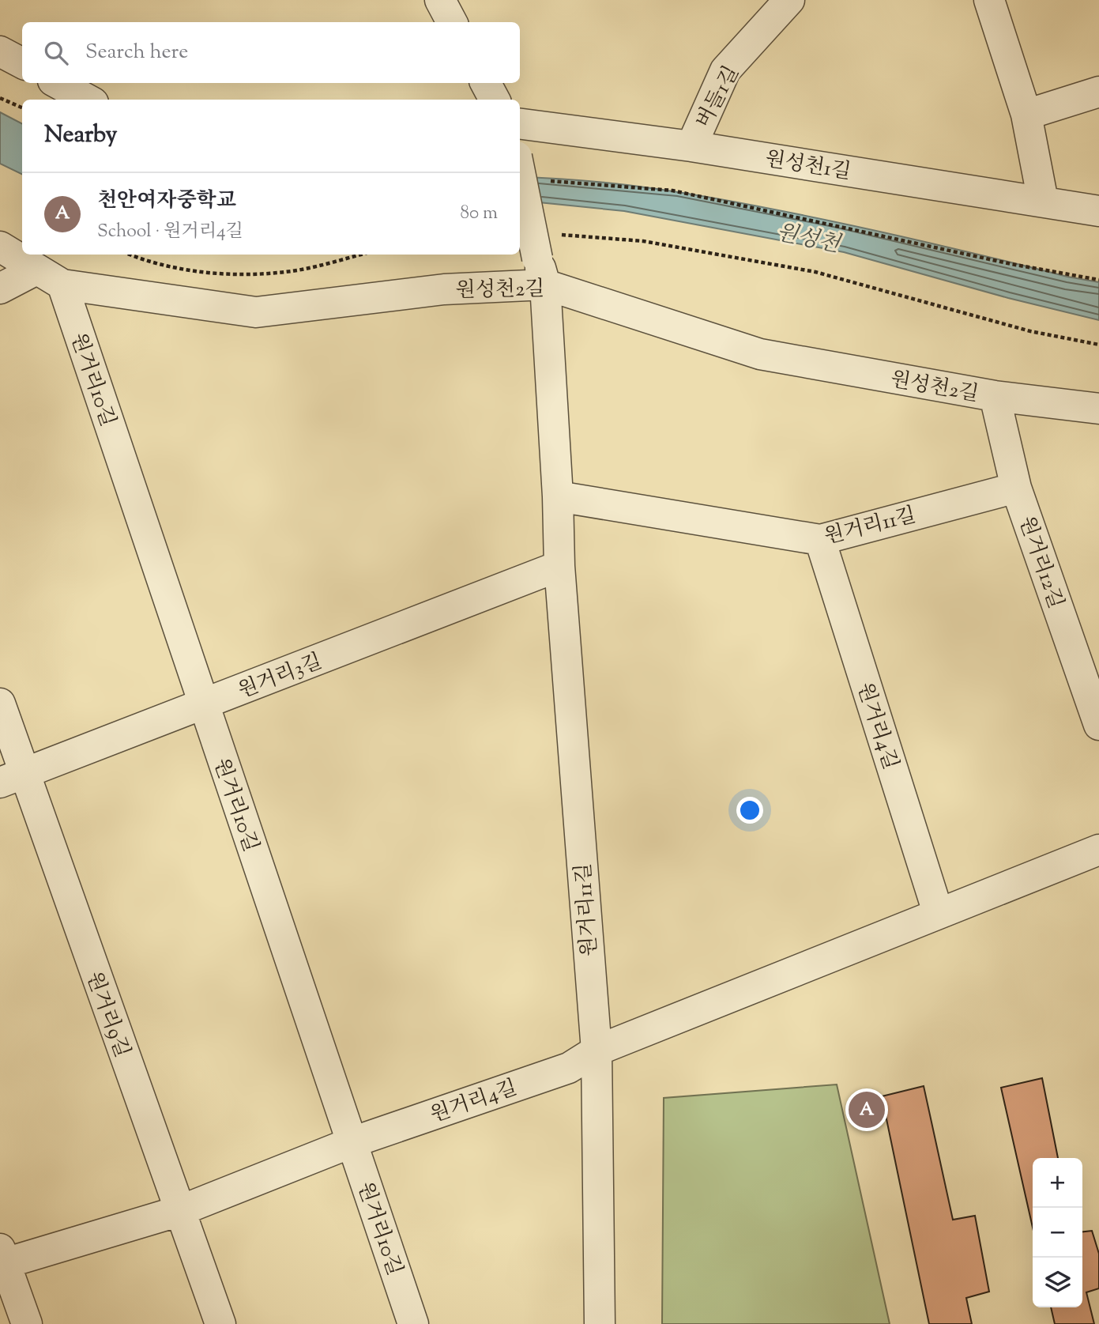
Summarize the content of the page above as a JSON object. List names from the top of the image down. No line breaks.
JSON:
{"streets":{"street":["버들1길","원성천1길","원성천2길","원거리10길","원거리11길","원거리12길","원거리3길","원거리4길","원거리9길"]},"crossings":[["버들1길","원성천1길"],["원성천2길","원거리10길"],["원성천2길","원거리11길"],["원성천2길","원거리12길"],["원거리10길","원거리3길"],["원거리10길","원거리4길"],["원거리11길","원거리12길"],["원거리11길","원거리3길"],["원거리11길","원거리4길"],["원거리3길","원거리9길"],["원거리4길","원거리9길"]],"water":["원성천"],"page":{"search":"Search here","heading":"Nearby","list":[{"mark":"A","name":"천안여자중학교","note":"School · 원거리4길","value":"80 m"}],"pins":"A","map_buttons":["+","−"]}}
